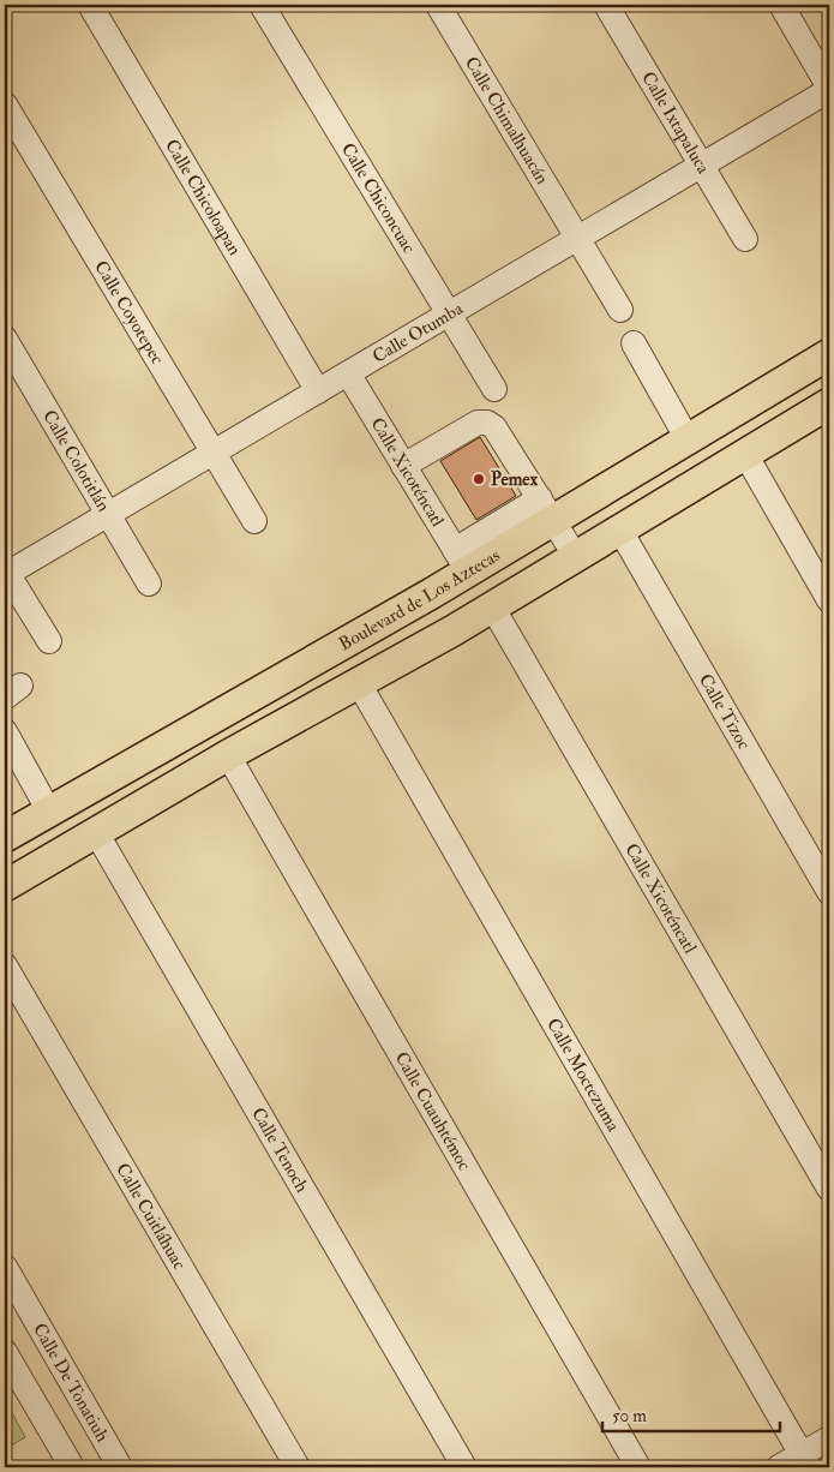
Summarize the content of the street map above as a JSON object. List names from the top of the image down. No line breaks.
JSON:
{"streets":{"main road":["Boulevard de Los Aztecas"],"street":["Calle Chimalhuacán","Calle Ixtapaluca","Calle Chiconcuac","Calle Chicoloapan","Calle Coyotepec","Calle Otumba","Calle Colotitlán","Calle Xicoténcatl","Calle Tizoc","Calle Moctezuma","Calle Cuauhtémoc","Calle Tenoch","Calle Cuitláhuac","Calle De Tonatiuh"]},"crossings":[["Calle Chimalhuacán","Calle Otumba"],["Calle Ixtapaluca","Calle Otumba"],["Calle Chiconcuac","Calle Otumba"],["Calle Chicoloapan","Calle Otumba"],["Calle Coyotepec","Calle Otumba"],["Calle Otumba","Calle Colotitlán"],["Calle Otumba","Calle Xicoténcatl"],["Calle Xicoténcatl","Boulevard de Los Aztecas"]],"places":["Pemex"],"scale_bar":"50 m"}
